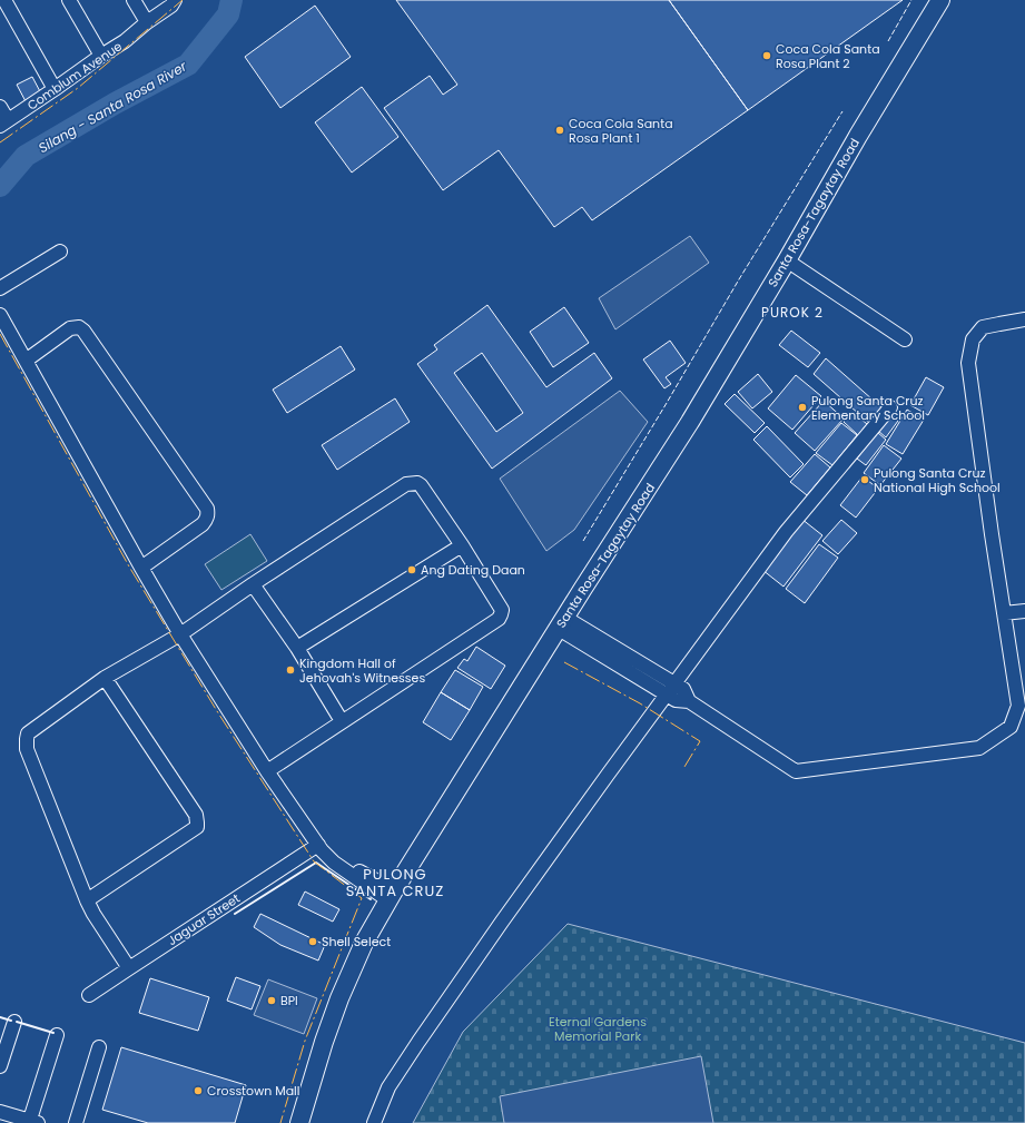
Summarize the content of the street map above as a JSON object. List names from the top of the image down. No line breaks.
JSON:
{"streets":{"main road":["Santa Rosa-Tagaytay Road"],"street":["Comblum Avenue","Jaguar Street"]},"districts":["PUROK 2","PULONG SANTA CRUZ"],"water":["Silang - Santa Rosa River"],"parks":["Eternal Gardens Memorial Park"],"places":["Coca Cola Santa Rosa Plant 2","Coca Cola Santa Rosa Plant 1","Pulong Santa Cruz Elementary School","Pulong Santa Cruz National High School","Ang Dating Daan","Kingdom Hall of Jehovah's Witnesses","Shell Select","BPI","Crosstown Mall"]}
